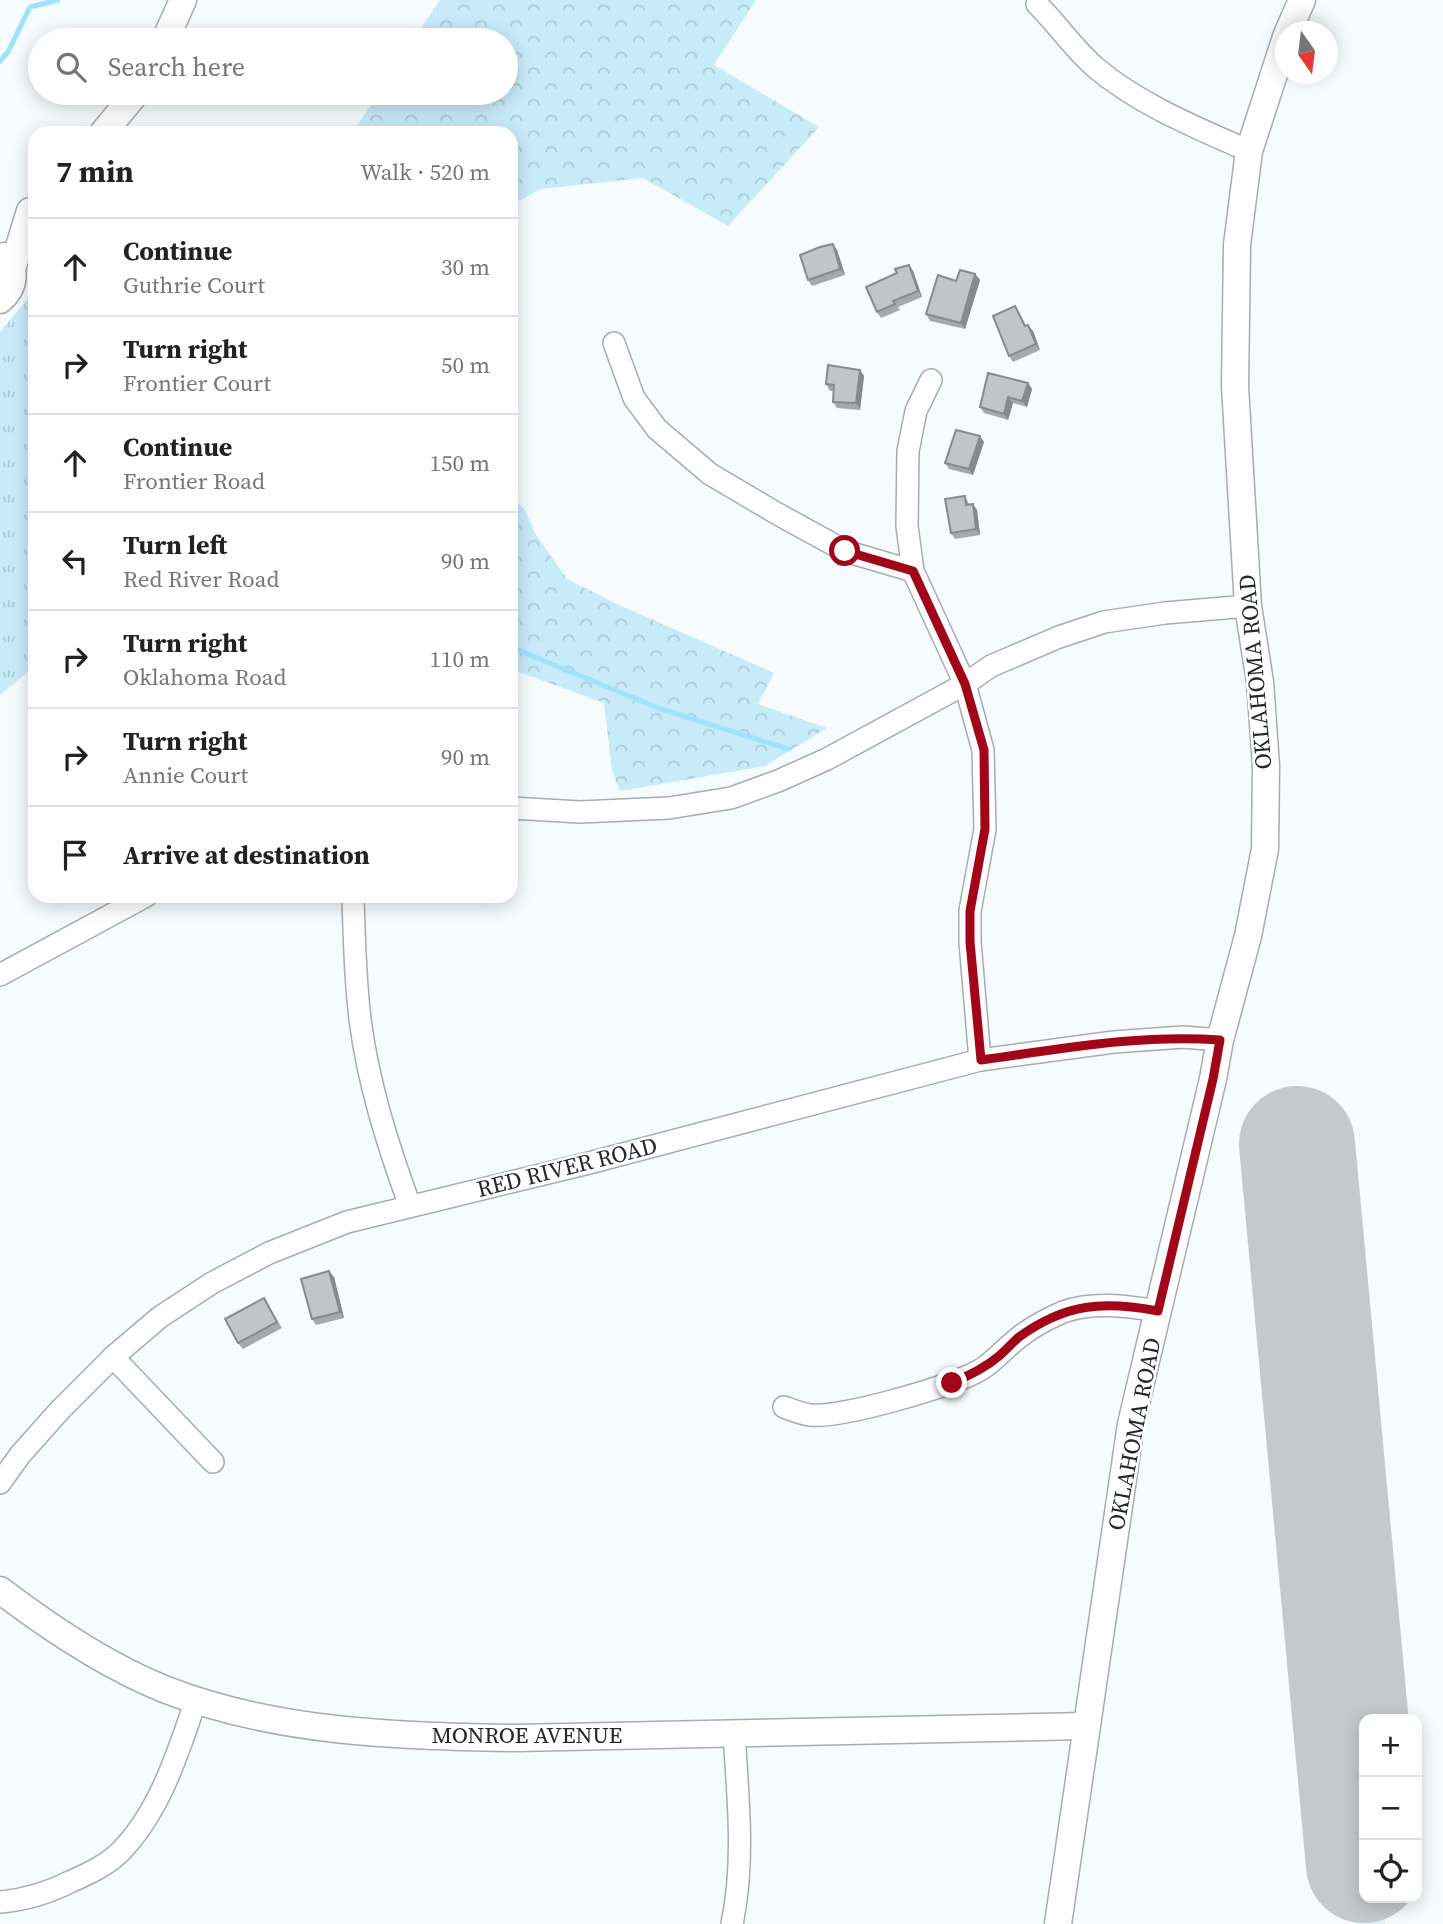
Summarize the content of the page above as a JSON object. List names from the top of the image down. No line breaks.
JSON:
{"streets":{"street":["OKLAHOMA ROAD","RED RIVER ROAD","MONROE AVENUE"]},"crossings":[["OKLAHOMA ROAD","RED RIVER ROAD"],["OKLAHOMA ROAD","MONROE AVENUE"]],"north":"bottom","page":{"search":"Search here","heading":["7 min","Walk · 520 m"],"list":[["Continue","Guthrie Court","30 m"],["Turn right","Frontier Court","50 m"],["Continue","Frontier Road","150 m"],["Turn left","Red River Road","90 m"],["Turn right","Oklahoma Road","110 m"],["Turn right","Annie Court","90 m"],"Arrive at destination"],"map_buttons":["+","−"]}}
